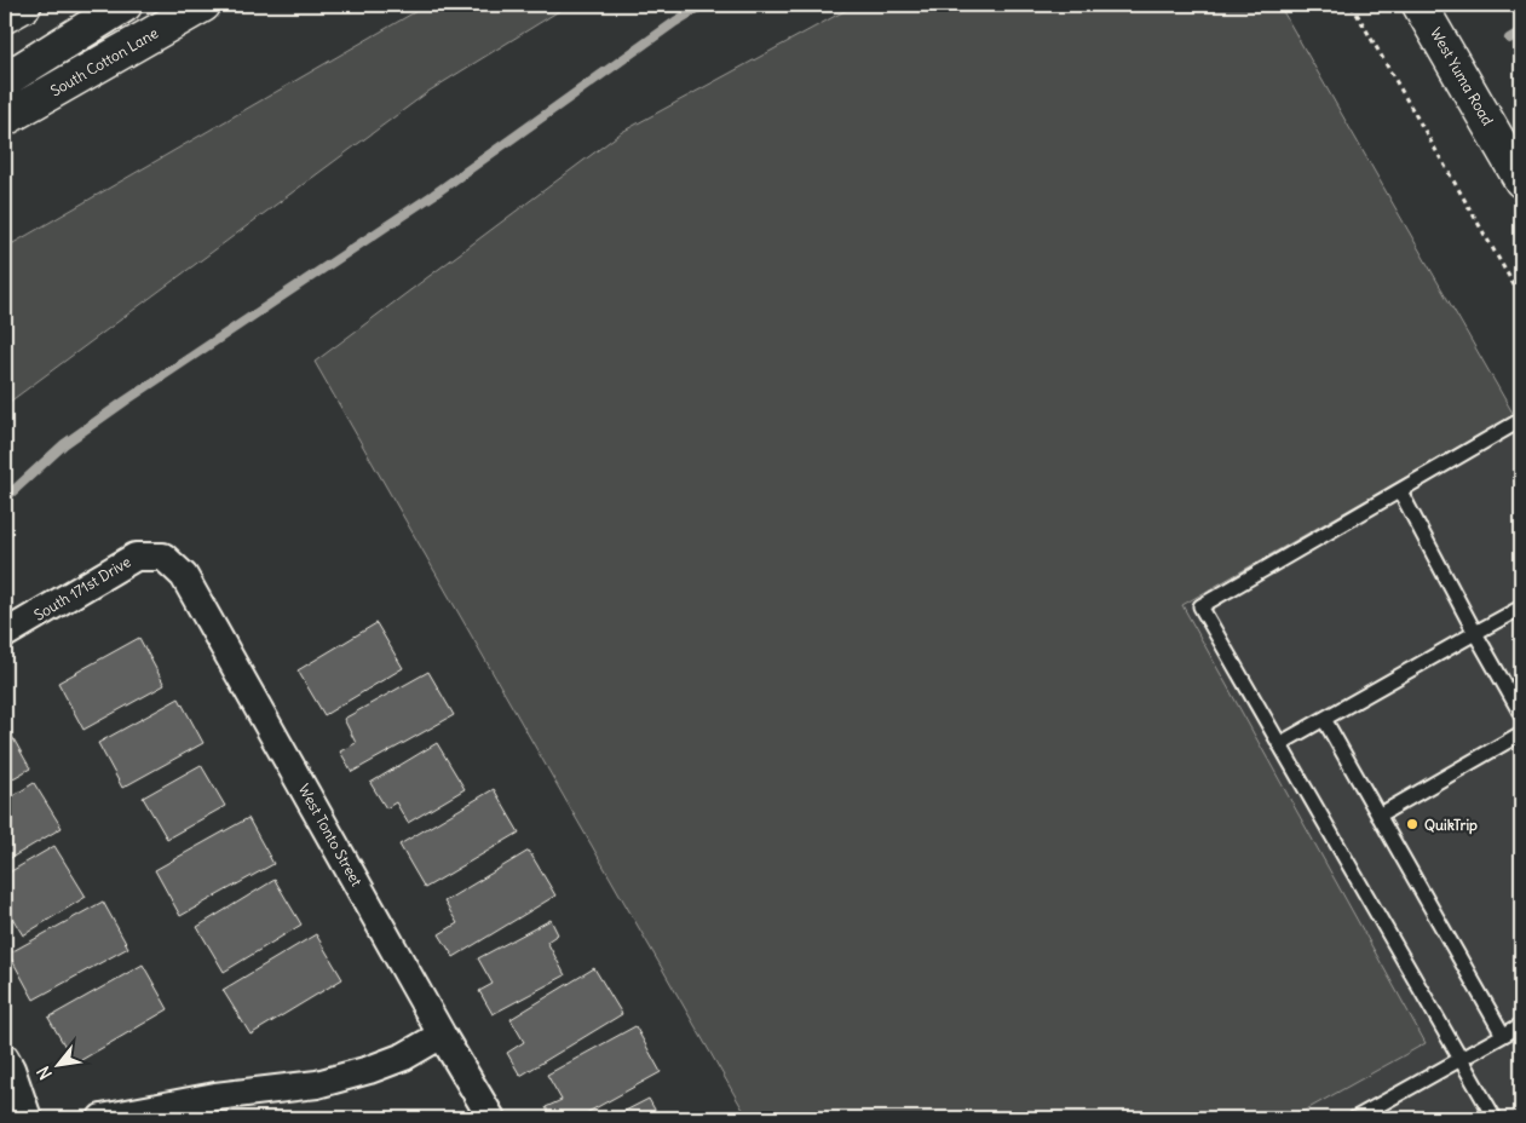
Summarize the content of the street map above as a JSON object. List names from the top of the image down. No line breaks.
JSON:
{"streets":{"main road":["South Cotton Lane","West Yuma Road"],"street":["South 171st Drive","West Tonto Street"]},"crossings":[["South 171st Drive","West Tonto Street"]],"places":["QuikTrip"],"north":"bottom left"}
